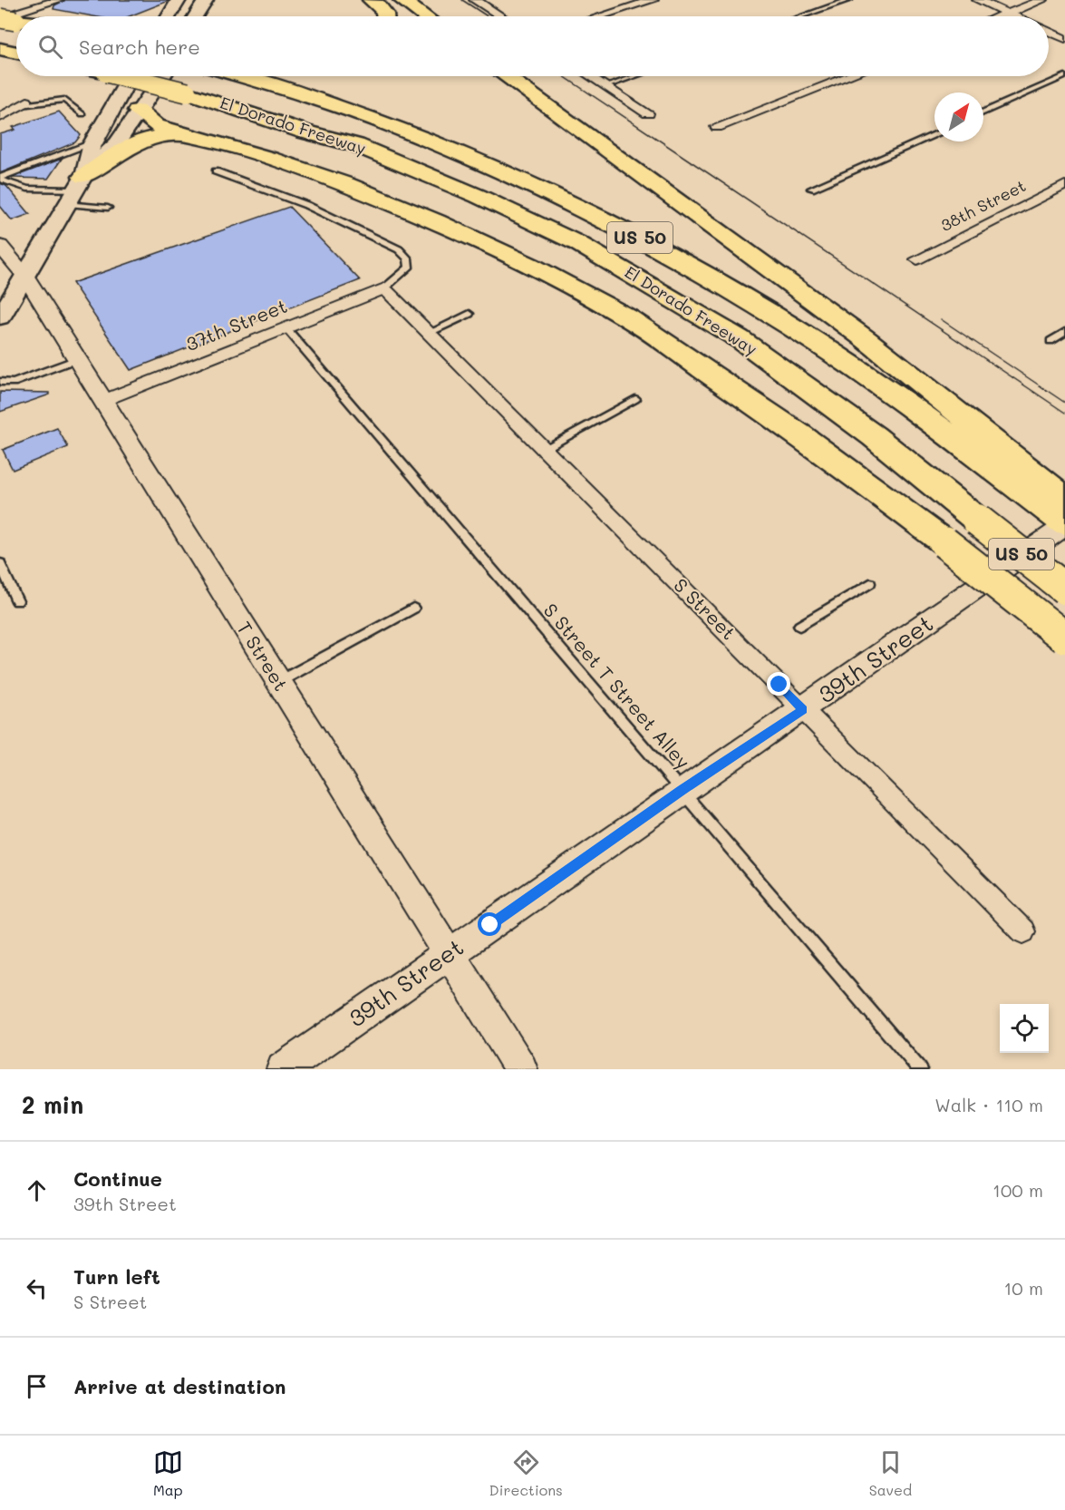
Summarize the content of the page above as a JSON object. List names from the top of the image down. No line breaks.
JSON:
{"streets":{"highway":["El Dorado Freeway","US 50"],"street":["38th Street","37th Street","S Street","T Street","39th Street"],"lane":["S Street T Street Alley"]},"crossings":[["El Dorado Freeway","39th Street"],["37th Street","S Street"],["37th Street","T Street"],["37th Street","S Street T Street Alley"],["S Street","39th Street"],["T Street","39th Street"],["39th Street","S Street T Street Alley"]],"north":"top right","page":{"search":"Search here","heading":["2 min","Walk · 110 m"],"list":[["Continue","39th Street","100 m"],["Turn left","S Street","10 m"],"Arrive at destination"],"nav":["Map","Directions","Saved"]}}
